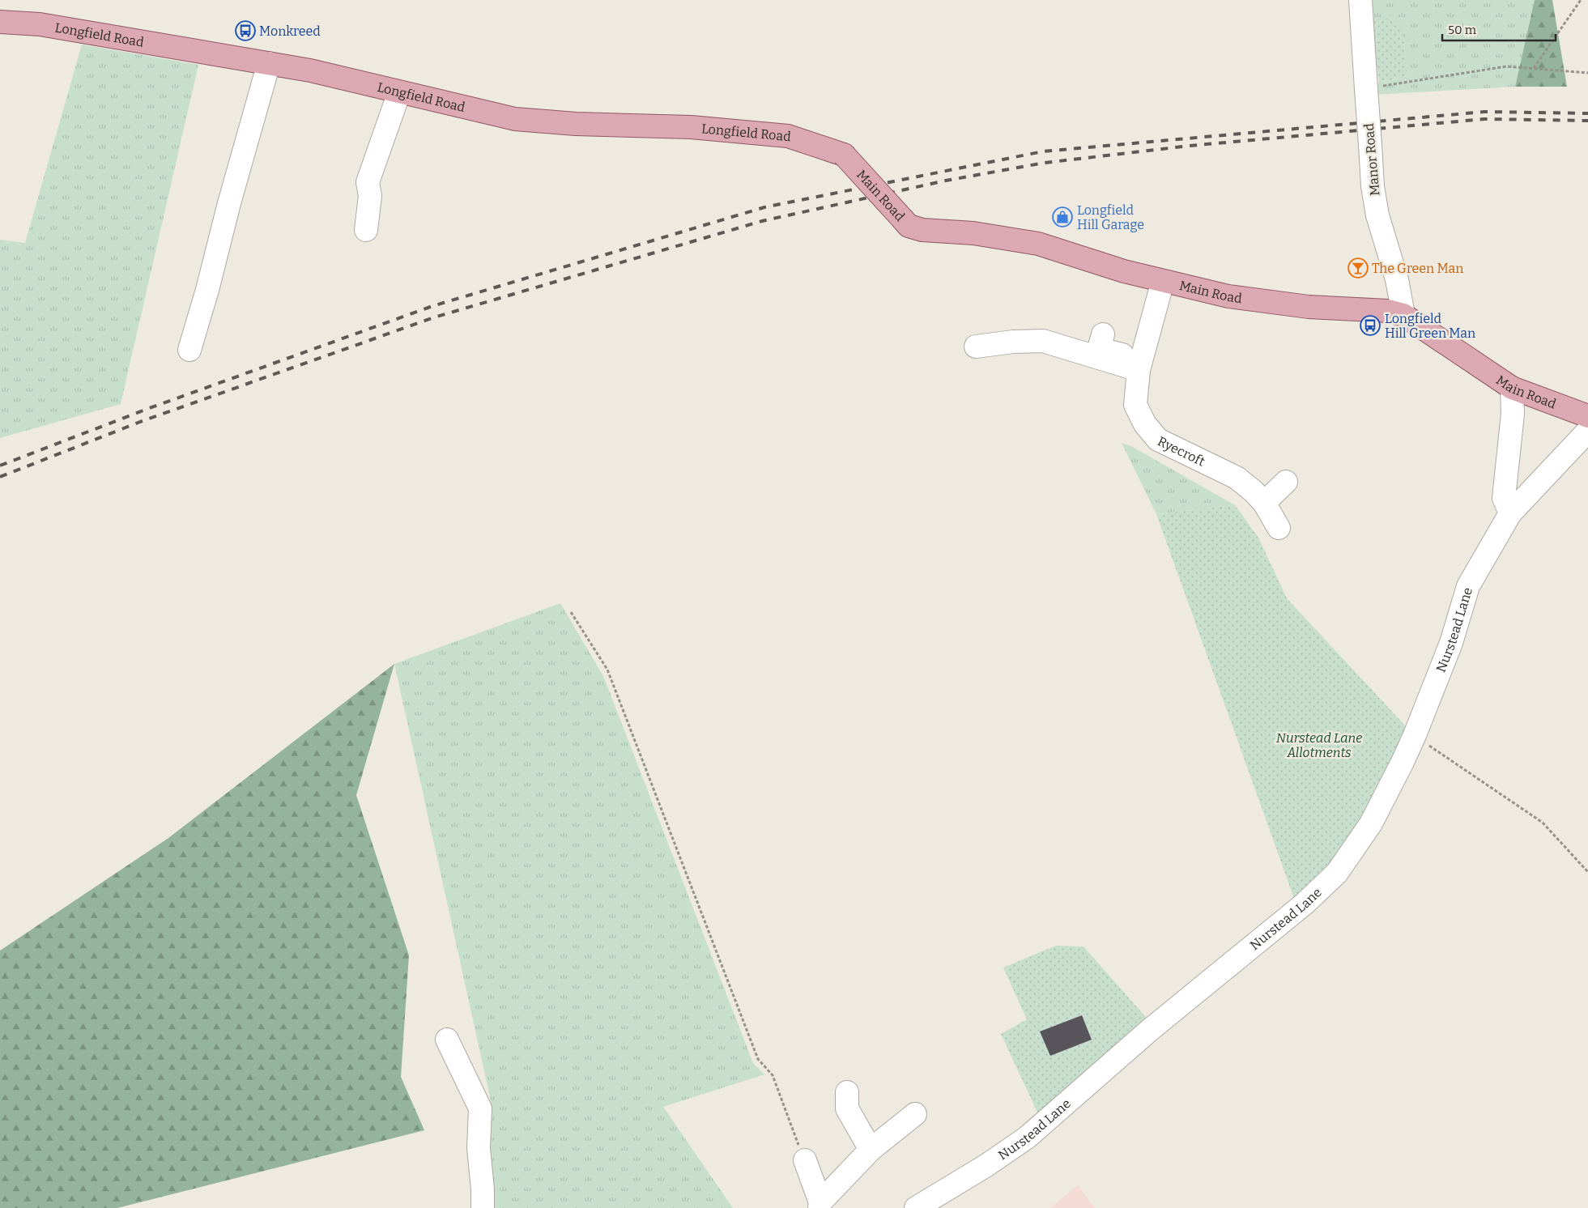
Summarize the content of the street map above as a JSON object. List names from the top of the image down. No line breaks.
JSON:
{"streets":{"main road":["Longfield Road","Main Road"],"street":["Manor Road","Ryecroft","Nurstead Lane"]},"crossings":[["Longfield Road","Main Road"],["Manor Road","Main Road"],["Main Road","Ryecroft"]],"parks":["Nurstead Lane Allotments"],"places":{"bus stop":["Monkreed","Longfield Hill Green Man"],"shop":["Longfield Hill Garage"],"bar":["The Green Man"]},"scale_bar":"50 m"}
